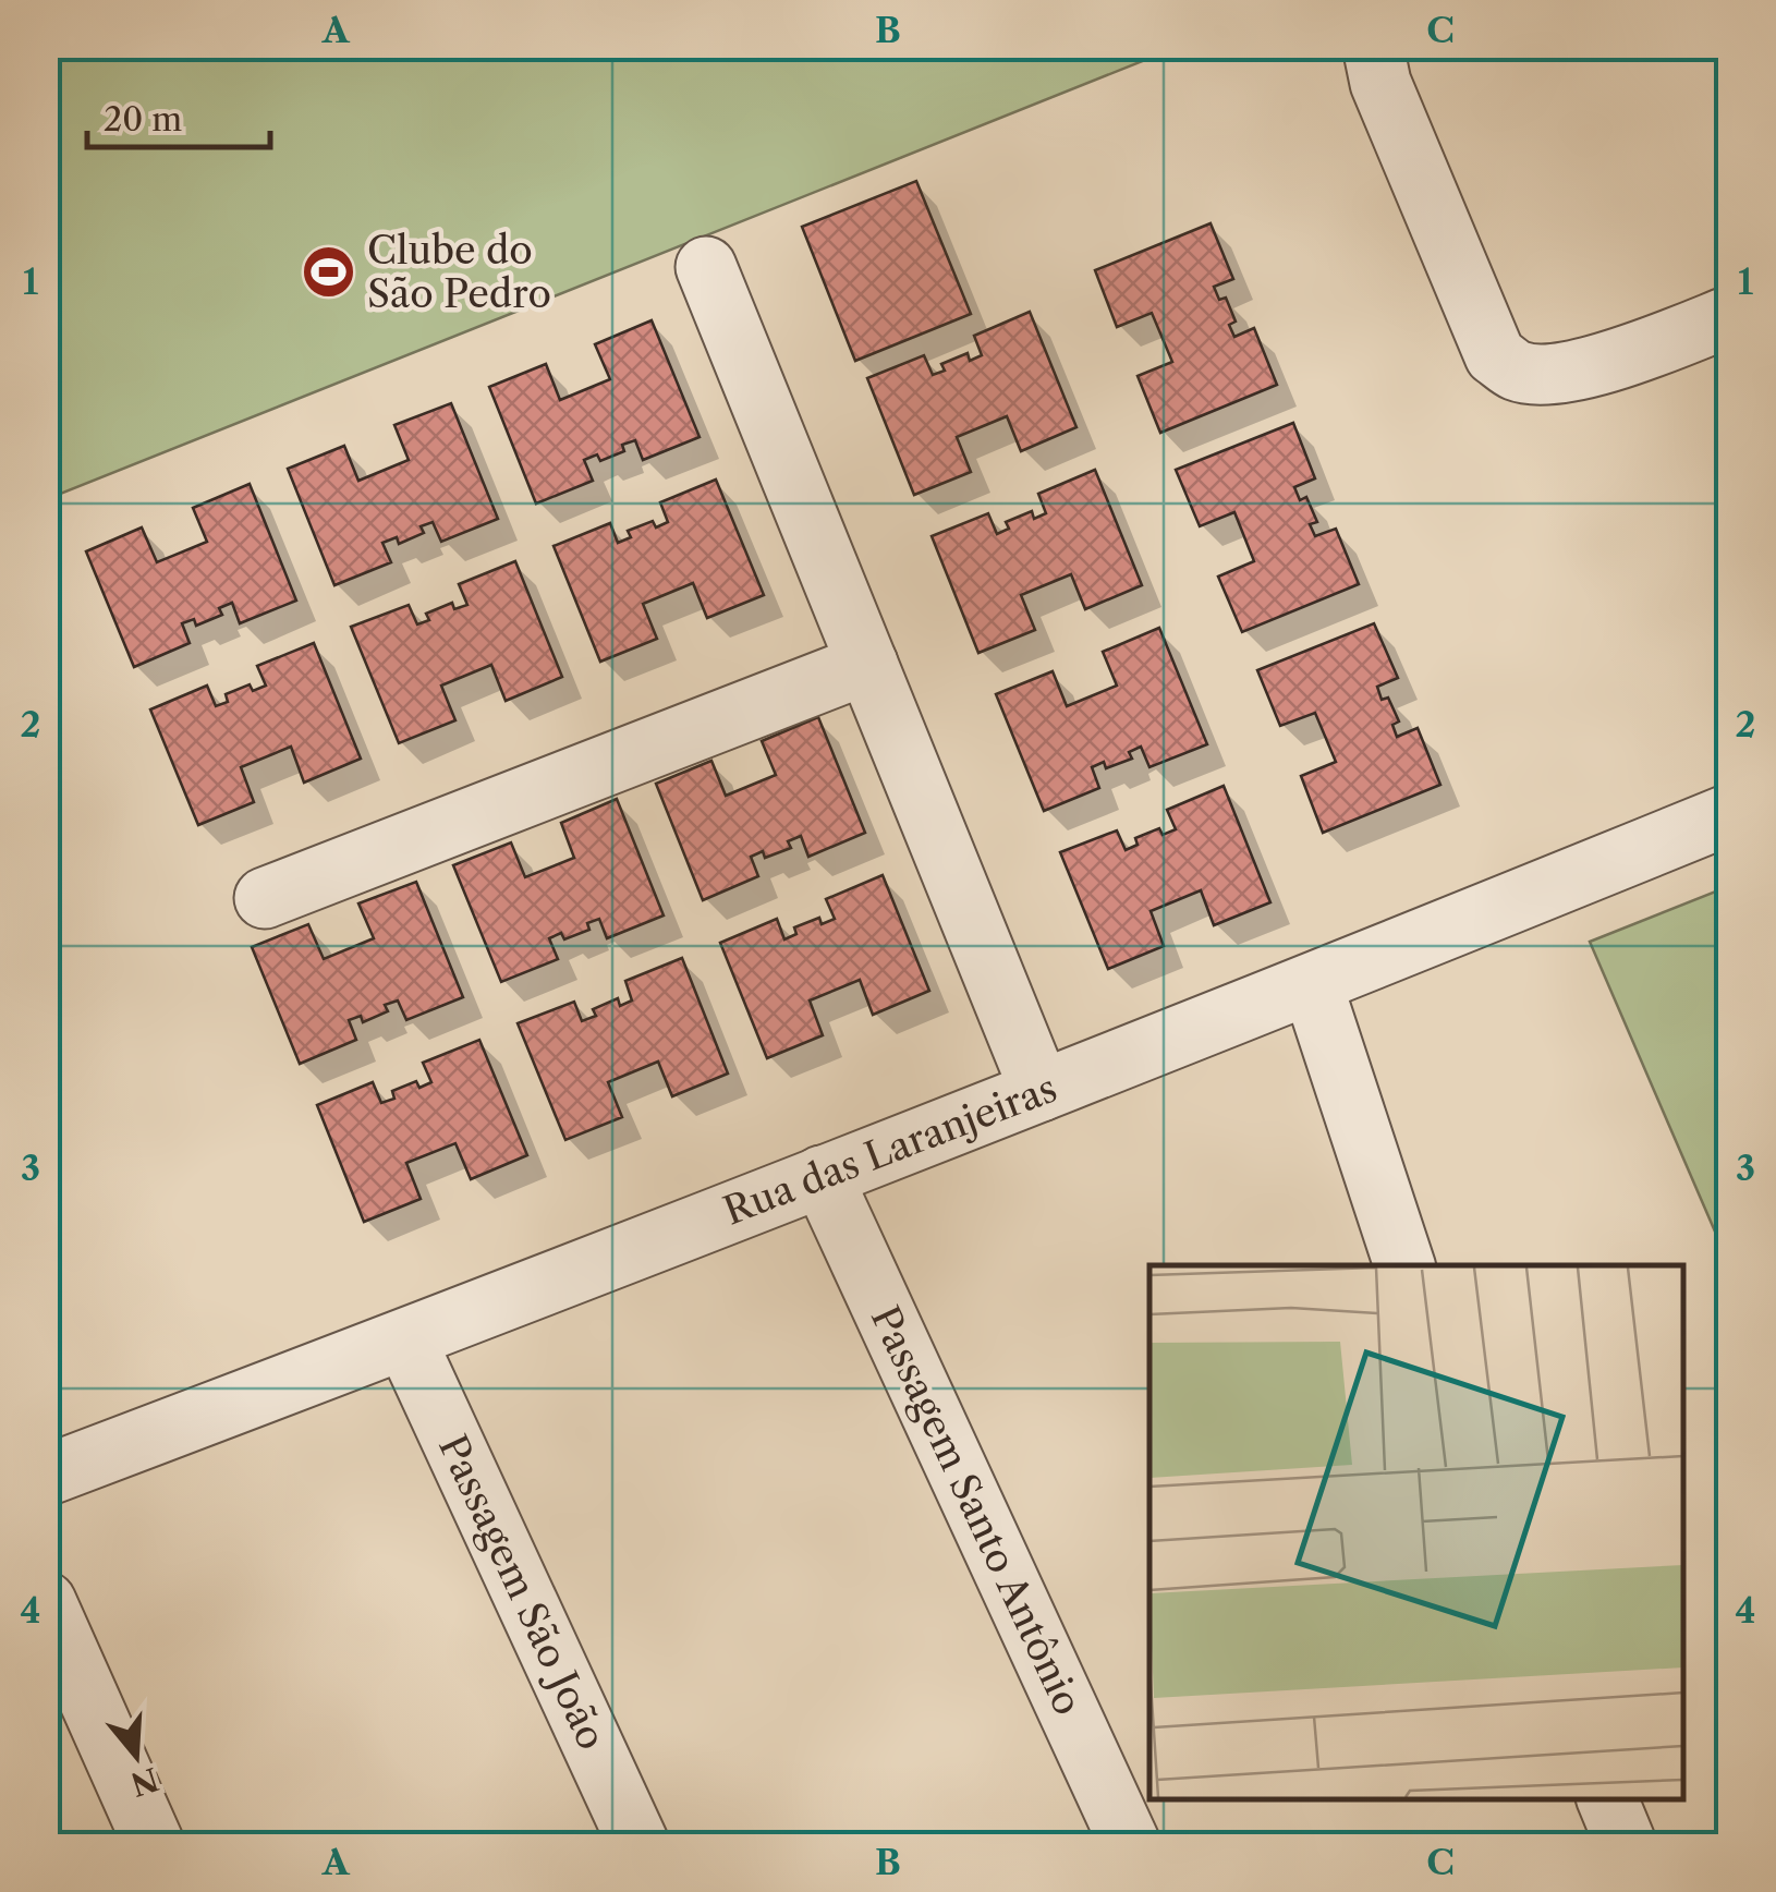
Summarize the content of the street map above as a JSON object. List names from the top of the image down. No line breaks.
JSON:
{"streets":{"street":["Rua das Laranjeiras","Passagem Santo Antônio","Passagem São João"]},"crossings":[["Rua das Laranjeiras","Passagem Santo Antônio"],["Rua das Laranjeiras","Passagem São João"]],"places":{"sports":["Clube do São Pedro"]},"scale_bar":"20 m","north":"bottom","grid":{"columns":["A","B","C"],"rows":["1","2","3","4"]}}
